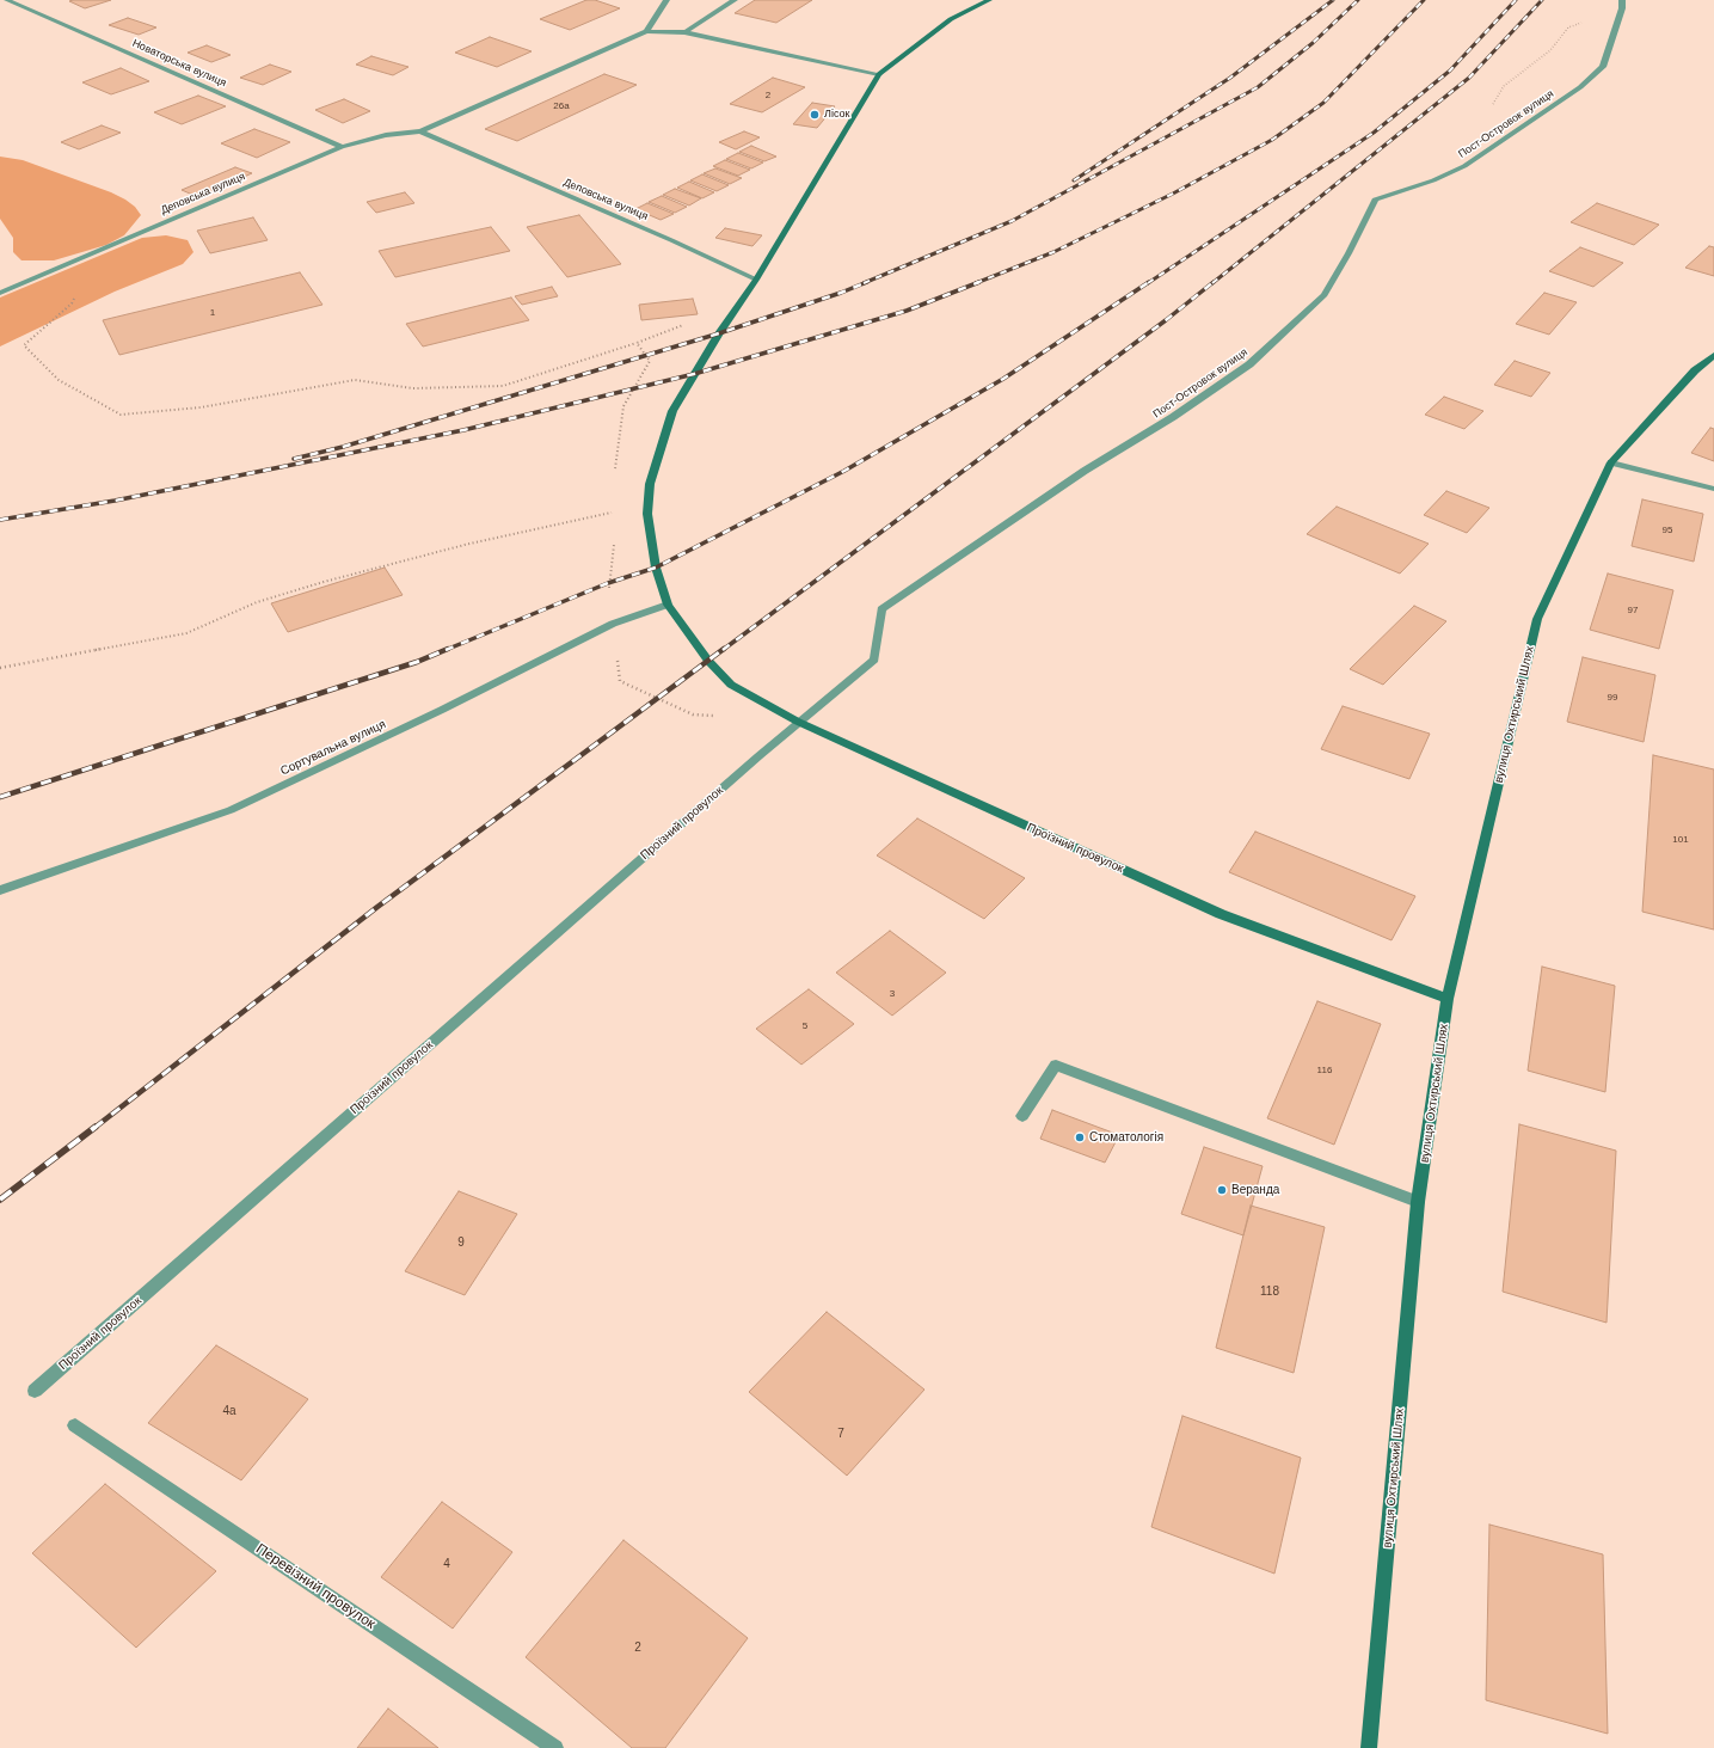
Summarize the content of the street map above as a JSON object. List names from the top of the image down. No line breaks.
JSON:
{"streets":{"street":["Новаторська вулиця","Пост-Островок вулиця","Деповська вулиця","вулиця Охтирський Шлях","Сортувальна вулиця","Проїзний провулок","Перевізний провулок"]},"crossings":[["Новаторська вулиця","Деповська вулиця"],["Пост-Островок вулиця","Проїзний провулок"],["вулиця Охтирський Шлях","Проїзний провулок"]],"places":["Лісок","Стоматологія","Веранда"],"house_numbers":["2","26а","1","95","97","99","101","3","5","116","9","118","4а","7","4","2"]}
